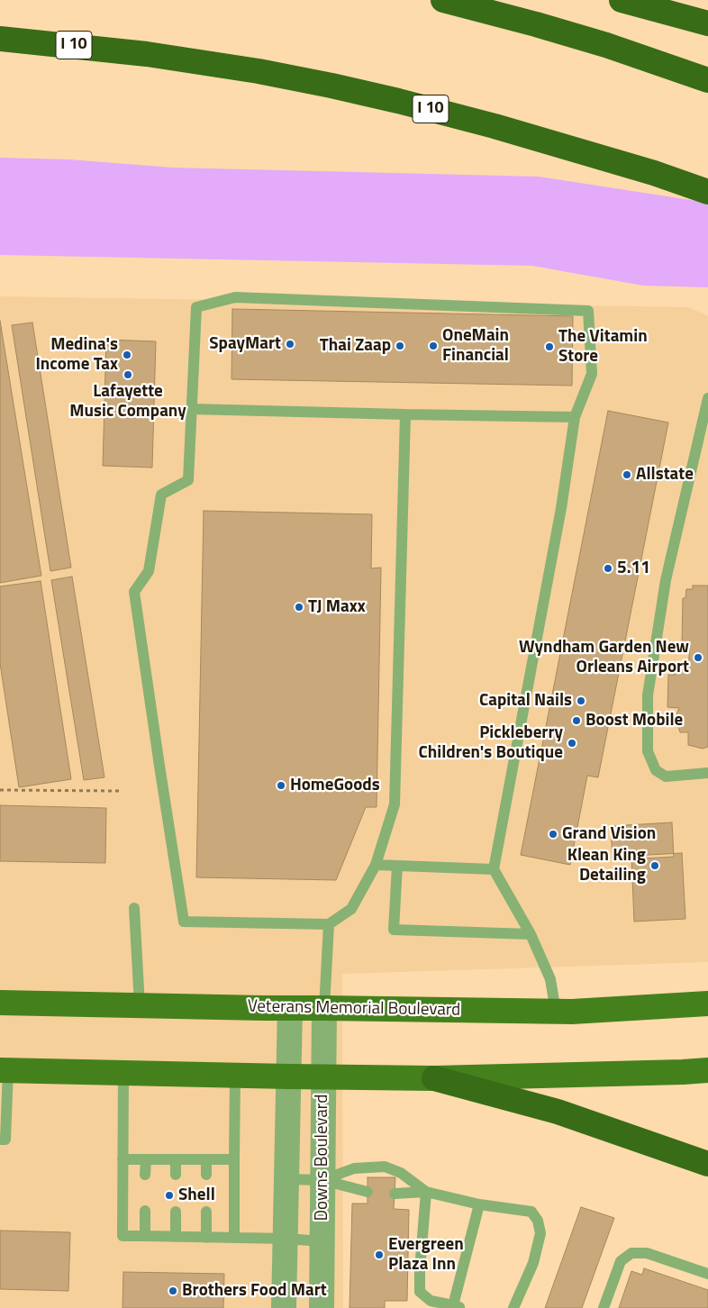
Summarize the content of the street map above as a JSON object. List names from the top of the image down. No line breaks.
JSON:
{"streets":{"highway":["I 10"],"main road":["Veterans Memorial Boulevard"],"street":["Downs Boulevard"]},"crossings":[["Veterans Memorial Boulevard","Downs Boulevard"]],"places":["SpayMart","Thai Zaap","OneMain Financial","The Vitamin Store","Medina's Income Tax","Lafayette Music Company","Allstate","5.11","TJ Maxx","Wyndham Garden New Orleans Airport","Capital Nails","Boost Mobile","Pickleberry Children's Boutique","HomeGoods","Grand Vision","Klean King Detailing","Shell","Evergreen Plaza Inn","Brothers Food Mart"]}
